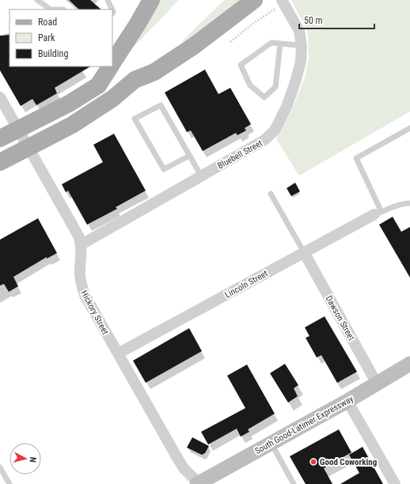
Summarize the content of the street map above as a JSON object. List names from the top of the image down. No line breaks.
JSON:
{"streets":{"main road":["South Good-Latimer Expressway"],"street":["Bluebell Street","Lincoln Street","Hickory Street","Dawson Street"]},"crossings":[["Bluebell Street","Hickory Street"],["Lincoln Street","Hickory Street"],["Lincoln Street","Dawson Street"],["Hickory Street","South Good-Latimer Expressway"],["Dawson Street","South Good-Latimer Expressway"]],"places":["Good Coworking"],"legend":["Road","Park","Building"],"scale_bar":"50 m","north":"right"}
